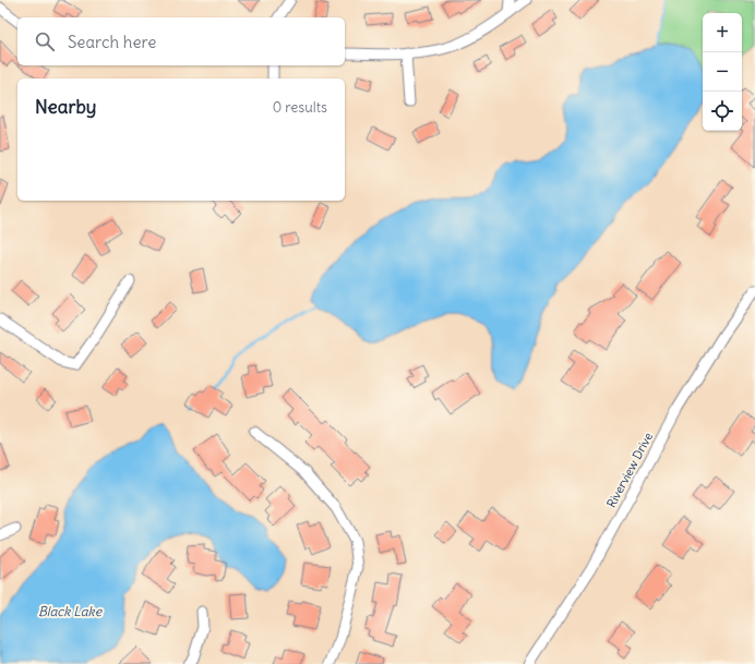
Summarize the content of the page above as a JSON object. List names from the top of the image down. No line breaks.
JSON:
{"streets":{"street":["Riverview Drive"]},"water":["Black Lake"],"page":{"map_buttons":["+","−"],"search":"Search here","heading":["Nearby","0 results"]}}
